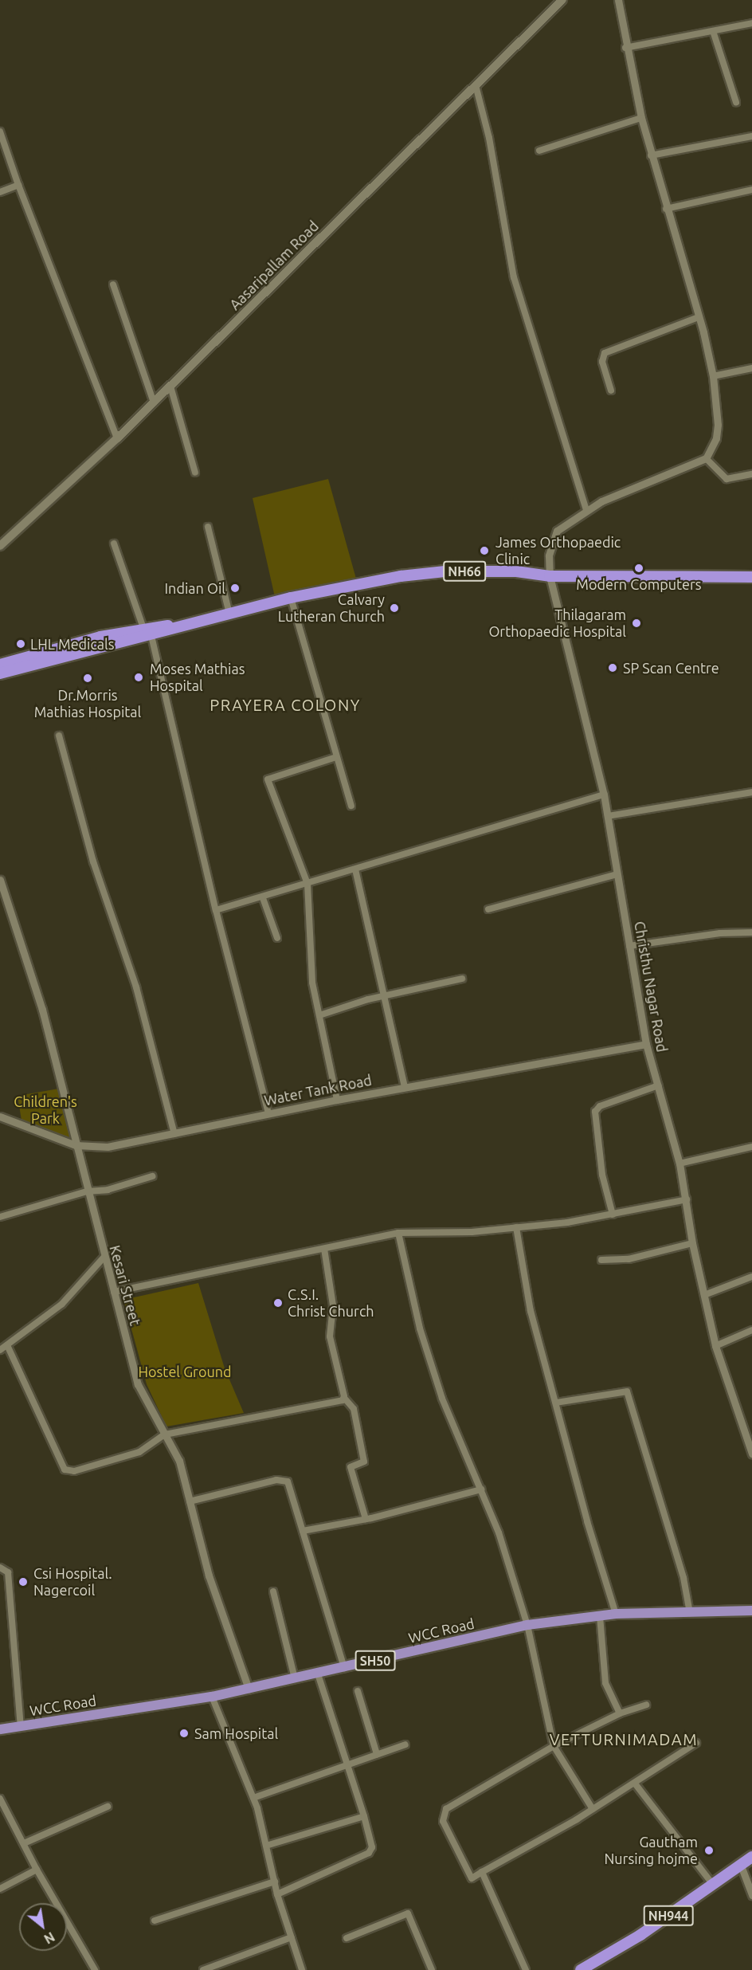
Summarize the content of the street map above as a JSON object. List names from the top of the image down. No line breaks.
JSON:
{"streets":{"highway":["NH66","NH944"],"main road":["Aasaripallam Road","WCC Road","SH50"],"street":["Christhu Nagar Road","Water Tank Road","Kesari Street"]},"crossings":[["NH66","Christhu Nagar Road"],["Christhu Nagar Road","Water Tank Road"],["Water Tank Road","Kesari Street"],["Kesari Street","WCC Road"]],"districts":["PRAYERA COLONY","VETTURNIMADAM"],"parks":["Children's Park","Hostel Ground"],"places":["James Orthopaedic Clinic","Modern Computers","Indian Oil","Calvary Lutheran Church","Thilagaram Orthopaedic Hospital","LHL Medicals","SP Scan Centre","Moses Mathias Hospital","Dr.Morris Mathias Hospital","C.S.I. Christ Church","Csi Hospital. Nagercoil","Sam Hospital","Gautham Nursing hojme"],"north":"bottom right"}
